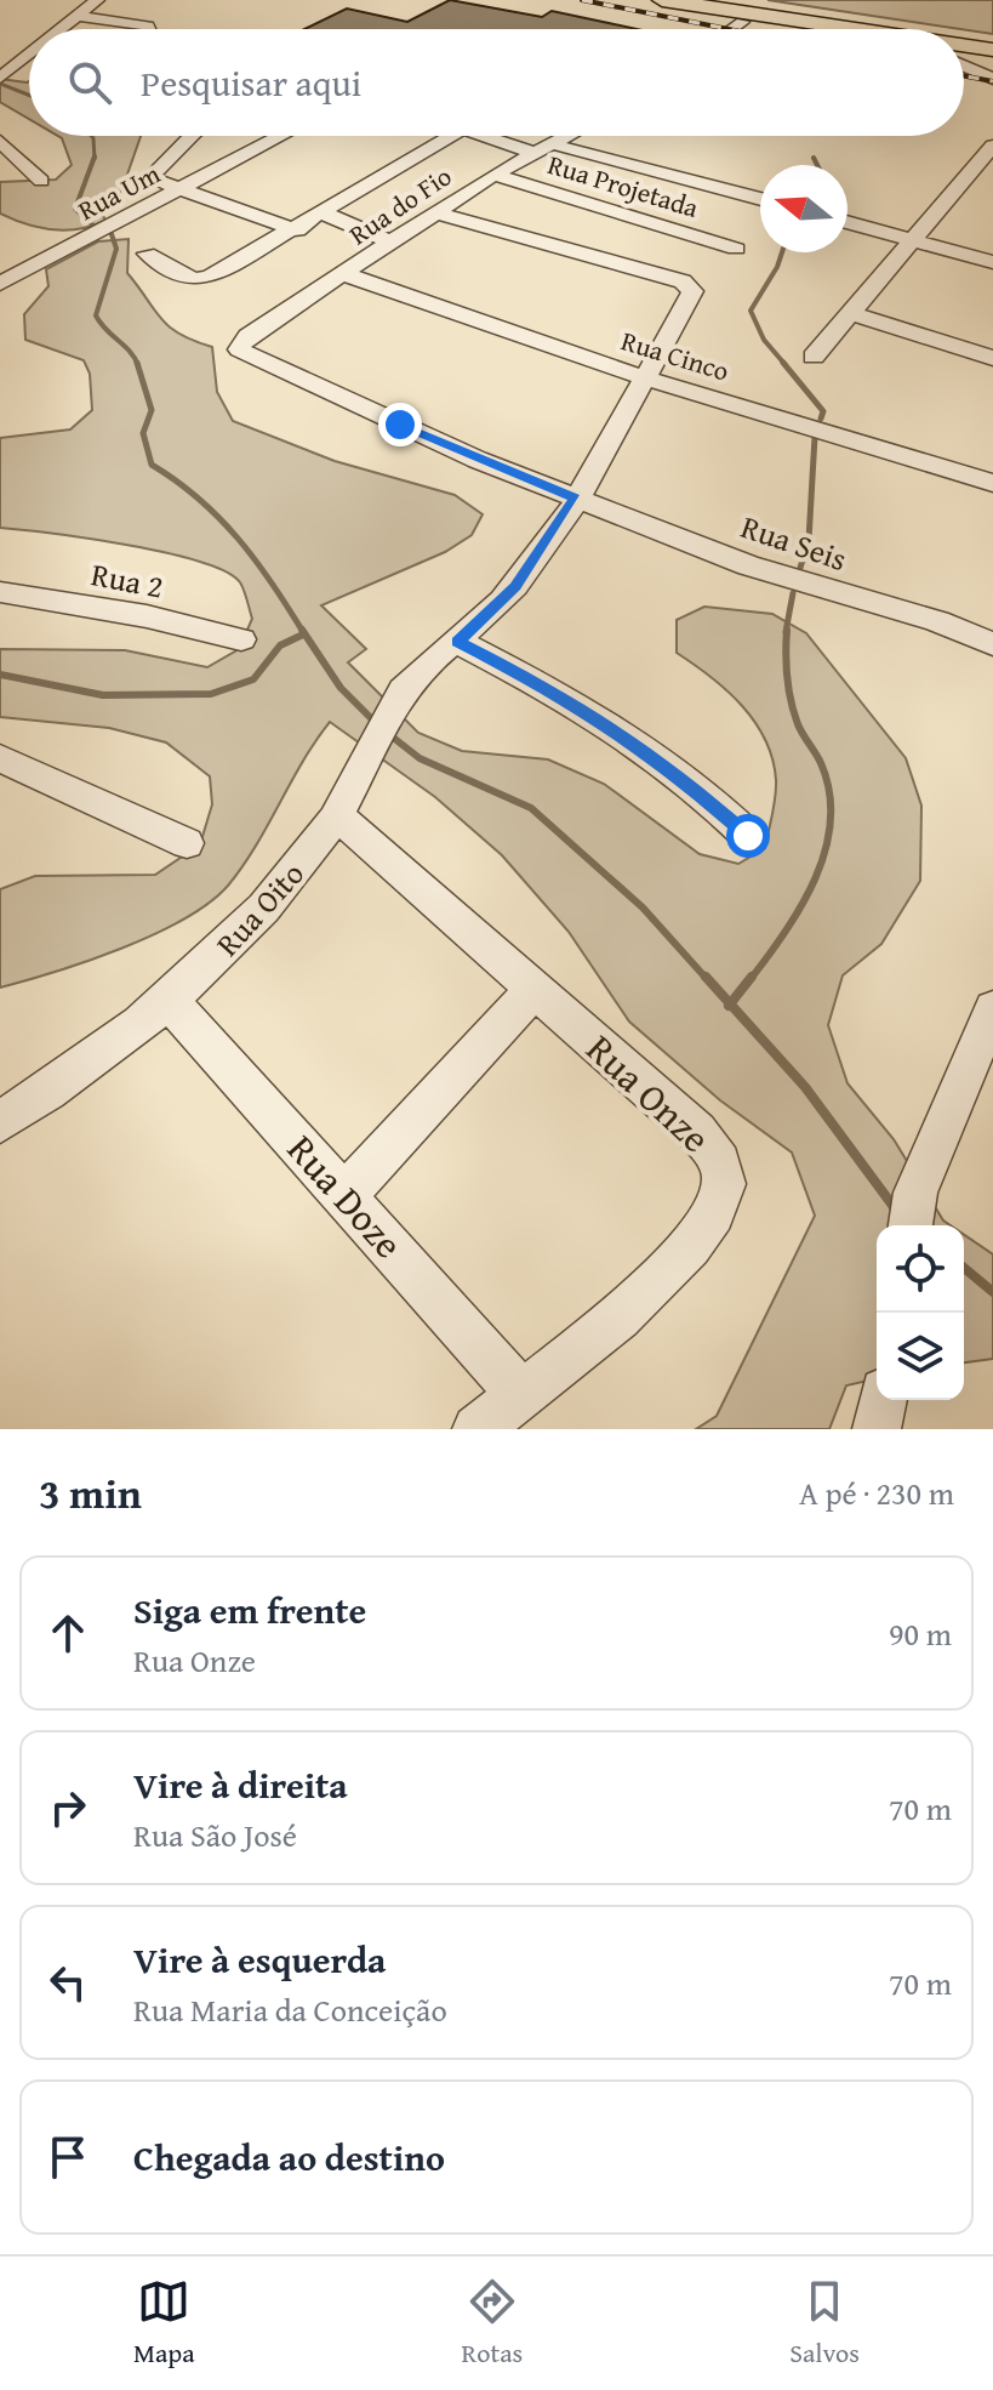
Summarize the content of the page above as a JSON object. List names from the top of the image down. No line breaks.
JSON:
{"streets":{"street":["Rua Projetada","Rua Um","Rua do Fio","Rua Cinco","Rua Seis","Rua 2","Rua Oito","Rua Onze","Rua Doze"]},"crossings":[["Rua Projetada","Rua do Fio"],["Rua do Fio","Rua Cinco"],["Rua do Fio","Rua Seis"],["Rua do Fio","Rua Oito"],["Rua Cinco","Rua Oito"],["Rua Seis","Rua Oito"],["Rua Oito","Rua Onze"],["Rua Oito","Rua Doze"],["Rua Onze","Rua Doze"]],"north":"left","page":{"search":"Pesquisar aqui","heading":["3 min","A pé · 230 m"],"list":[["Siga em frente","Rua Onze","90 m"],["Vire à direita","Rua São José","70 m"],["Vire à esquerda","Rua Maria da Conceição","70 m"],"Chegada ao destino"],"nav":["Mapa","Rotas","Salvos"]}}
